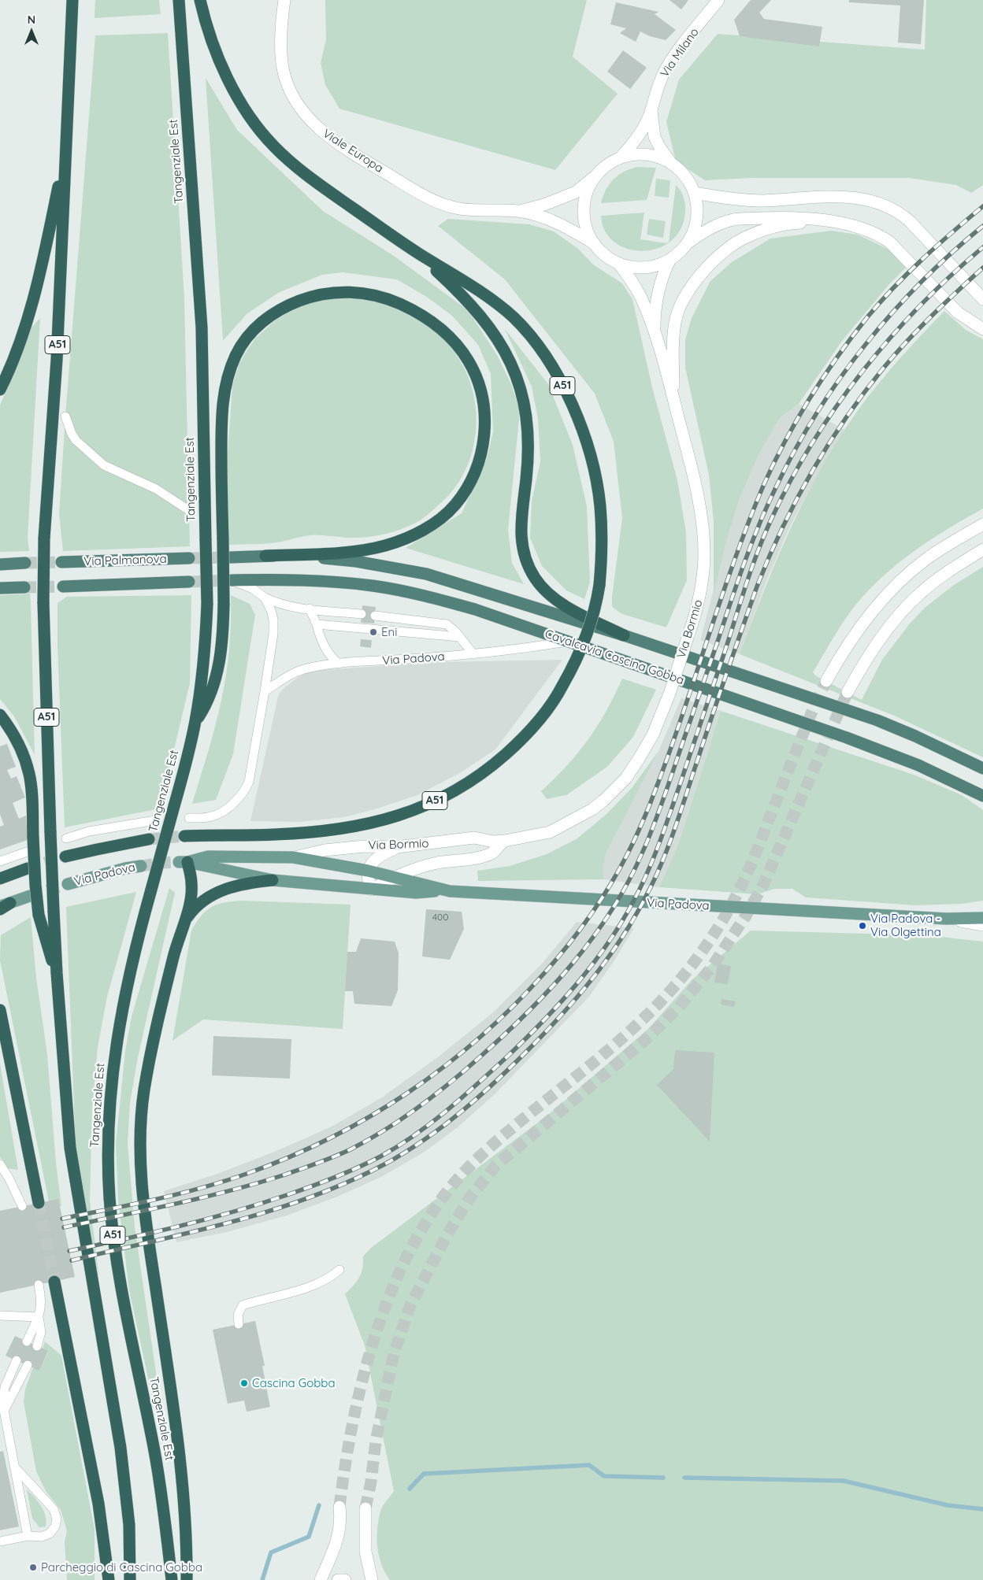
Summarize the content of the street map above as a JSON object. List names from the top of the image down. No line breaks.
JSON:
{"streets":{"highway":["Tangenziale Est","A51","Via Palmanova","Cavalcavia Cascina Gobba"],"main road":["Via Milano","Viale Europa","Via Bormio","Via Padova"]},"crossings":[["Via Milano","Viale Europa"],["Via Milano","Via Bormio"],["Viale Europa","Via Bormio"],["Via Bormio","Via Padova"],["Cavalcavia Cascina Gobba","Via Padova"]],"places":["Eni","Via Padova - Via Olgettina","Cascina Gobba","Parcheggio di Cascina Gobba"],"house_numbers":["400"],"north":"top"}
